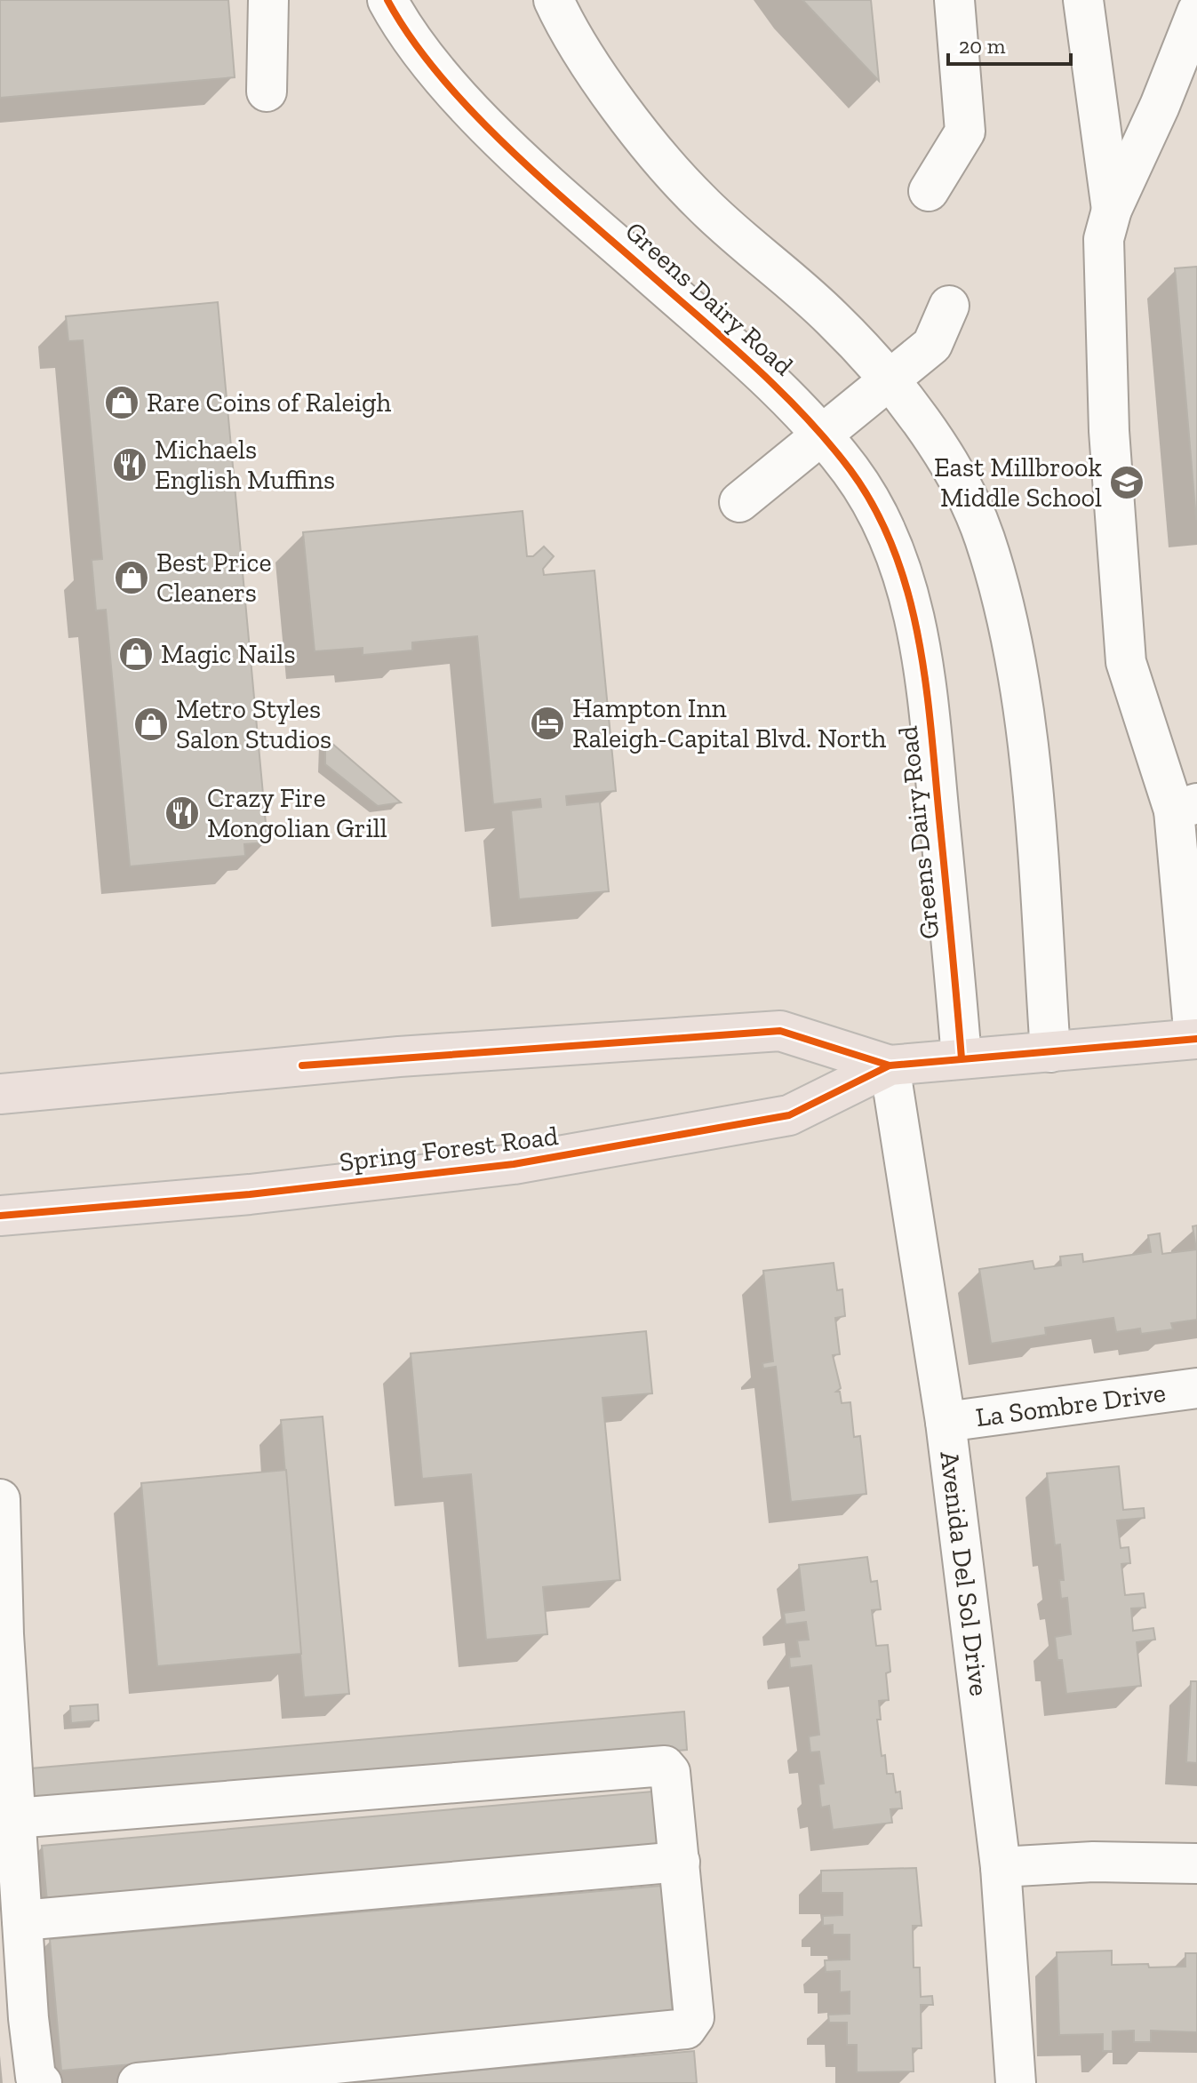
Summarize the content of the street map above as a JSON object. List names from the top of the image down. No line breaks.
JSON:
{"streets":{"main road":["Spring Forest Road"],"street":["Greens Dairy Road","La Sombre Drive","Avenida Del Sol Drive"]},"crossings":[["Greens Dairy Road","Spring Forest Road"],["Spring Forest Road","Avenida Del Sol Drive"],["La Sombre Drive","Avenida Del Sol Drive"]],"places":{"shop":["Rare Coins of Raleigh","Best Price Cleaners","Magic Nails","Metro Styles Salon Studios"],"restaurant":["Michaels English Muffins","Crazy Fire Mongolian Grill"],"school or university":["East Millbrook Middle School"],"hotel":["Hampton Inn Raleigh-Capital Blvd. North"]},"scale_bar":"20 m"}
